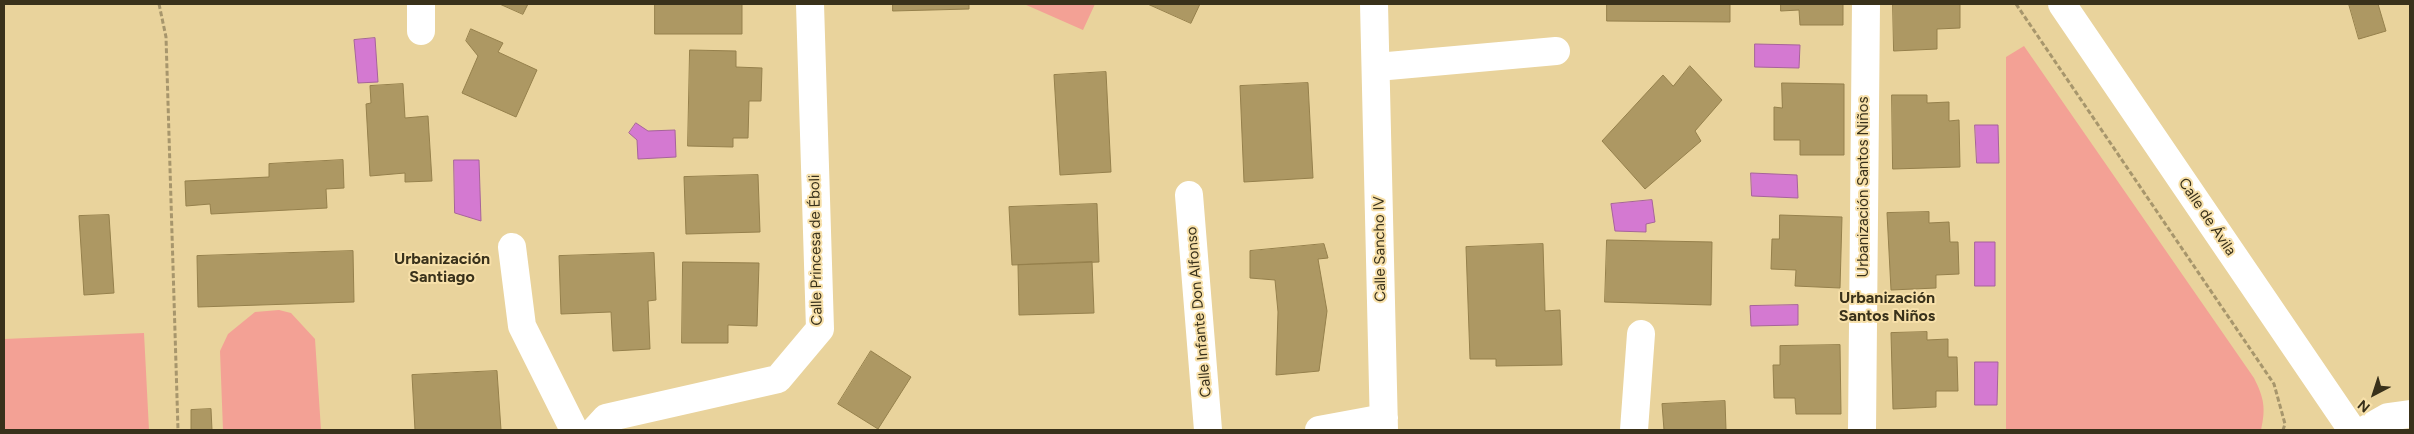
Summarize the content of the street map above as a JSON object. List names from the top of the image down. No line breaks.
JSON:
{"streets":{"street":["Urbanización Santos Niños","Calle de Ávila","Calle Sancho IV","Calle Princesa de Éboli","Calle Infante Don Alfonso"]},"districts":["Urbanización Santiago","Urbanización Santos Niños"],"north":"bottom left"}
